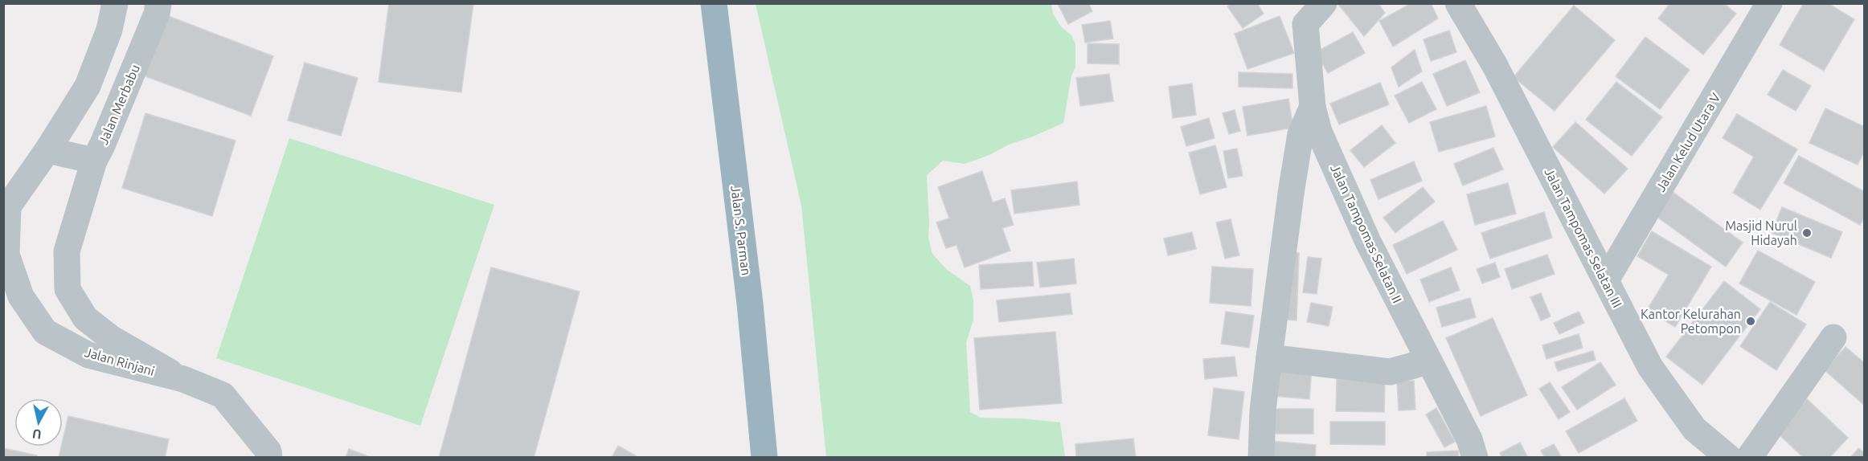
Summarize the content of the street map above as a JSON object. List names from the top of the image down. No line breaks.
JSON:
{"streets":{"highway":["Jalan S. Parman"],"street":["Jalan Merbabu","Jalan Kelud Utara V","Jalan Tampomas Selatan II","Jalan Tampomas Selatan III","Jalan Rinjani"]},"crossings":[["Jalan Merbabu","Jalan Rinjani"],["Jalan Kelud Utara V","Jalan Tampomas Selatan III"]],"places":["Masjid Nurul Hidayah","Kantor Kelurahan Petompon"],"north":"bottom"}
